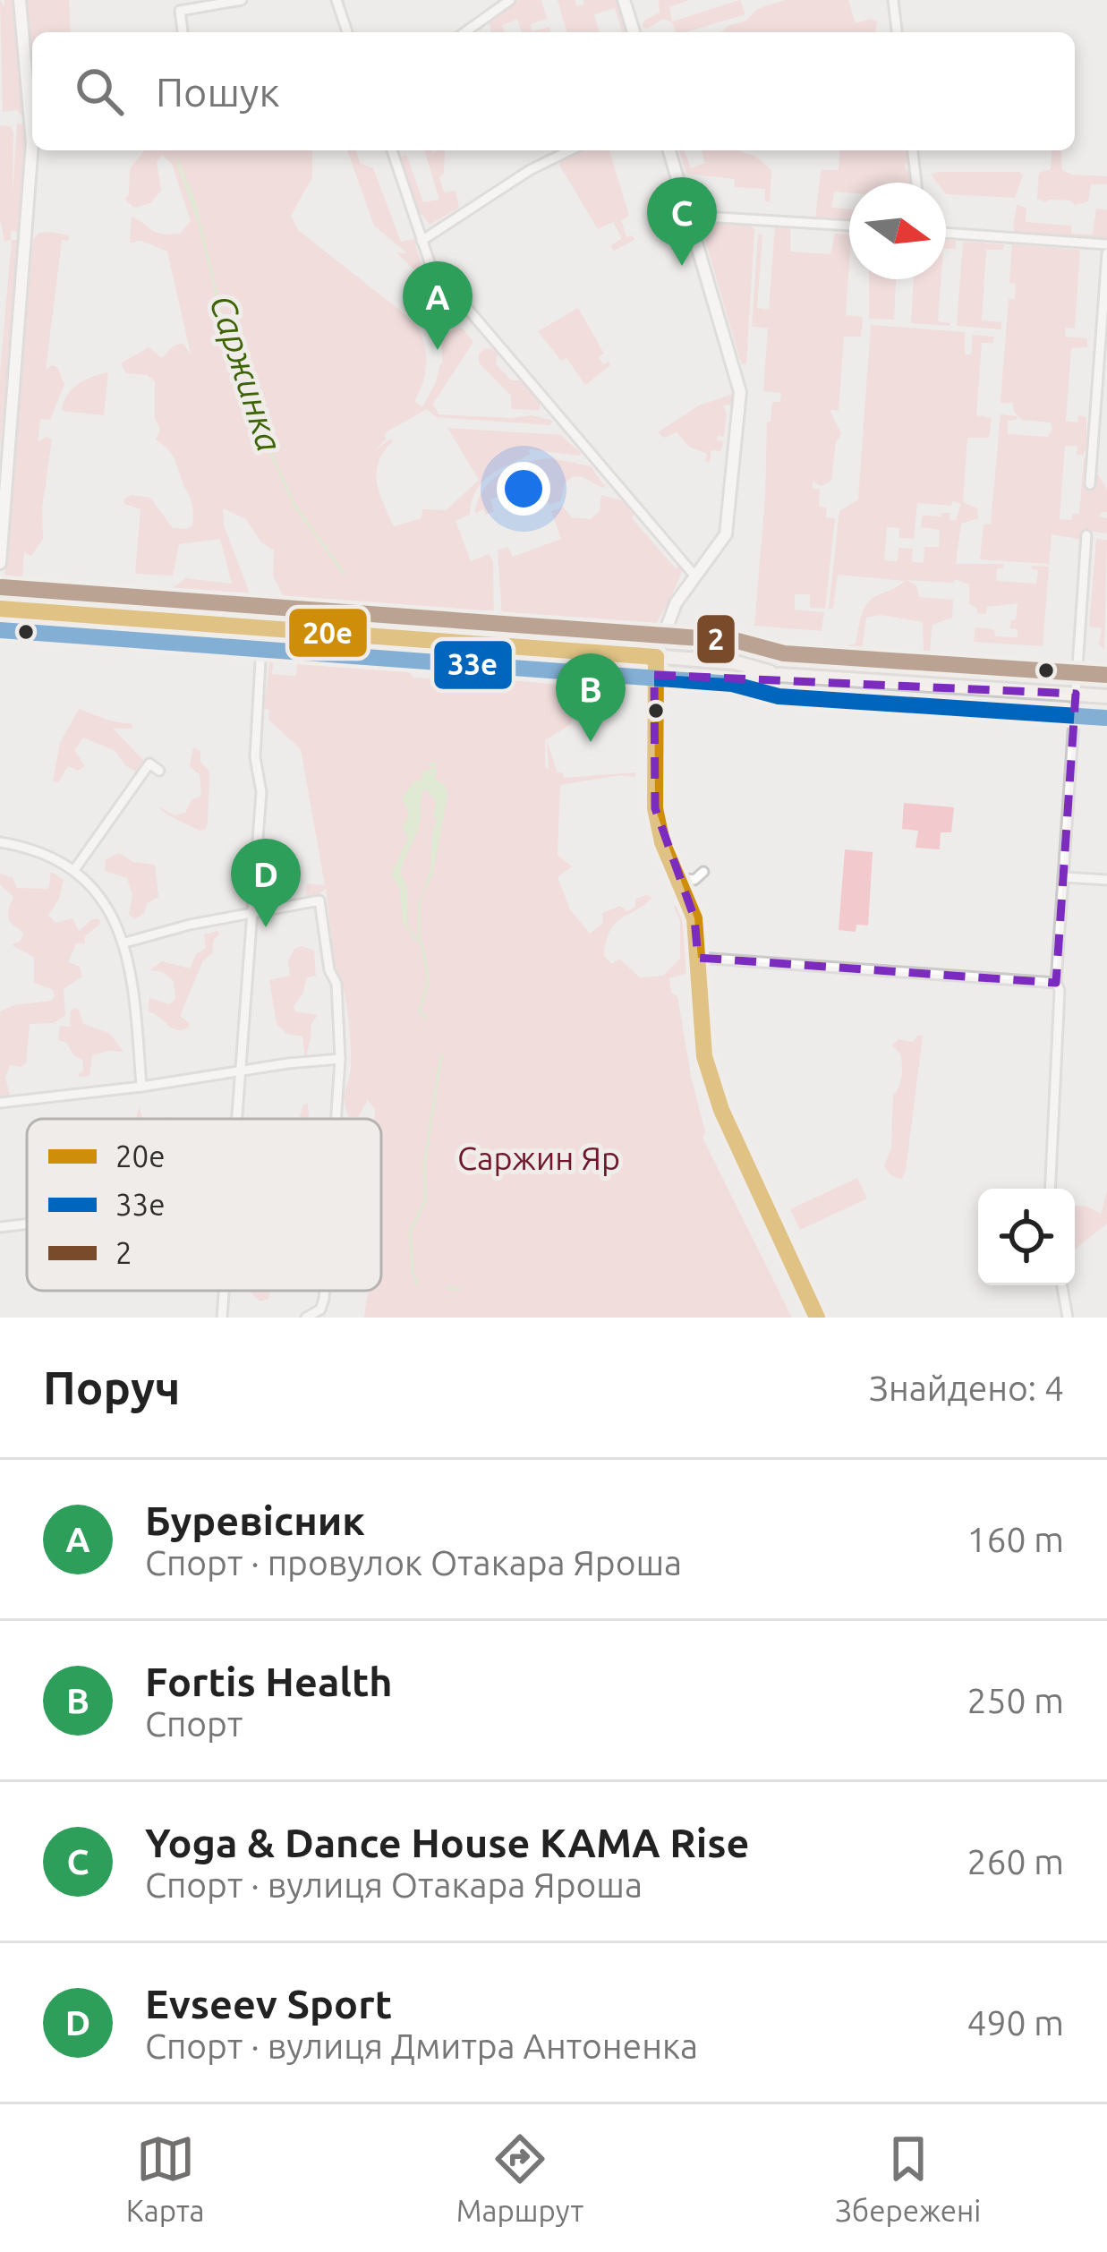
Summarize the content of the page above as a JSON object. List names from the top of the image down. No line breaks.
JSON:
{"water":["Саржинка"],"parks":["Саржин Яр"],"lines":["transit line 2","transit line 20е","transit line 33е"],"legend":["20е","33е","2"],"north":"right","page":{"search":"Пошук","pins":["C","A","B","D"],"heading":["Поруч","Знайдено: 4"],"list":[{"mark":"A","name":"Буревісник","note":"Спорт · провулок Отакара Яроша","value":"160 m"},{"mark":"B","name":"Fortis Health","note":"Спорт","value":"250 m"},{"mark":"C","name":"Yoga & Dance House KAMA Rise","note":"Спорт · вулиця Отакара Яроша","value":"260 m"},{"mark":"D","name":"Evseev Sport","note":"Спорт · вулиця Дмитра Антоненка","value":"490 m"}],"nav":["Карта","Маршрут","Збережені"]}}
